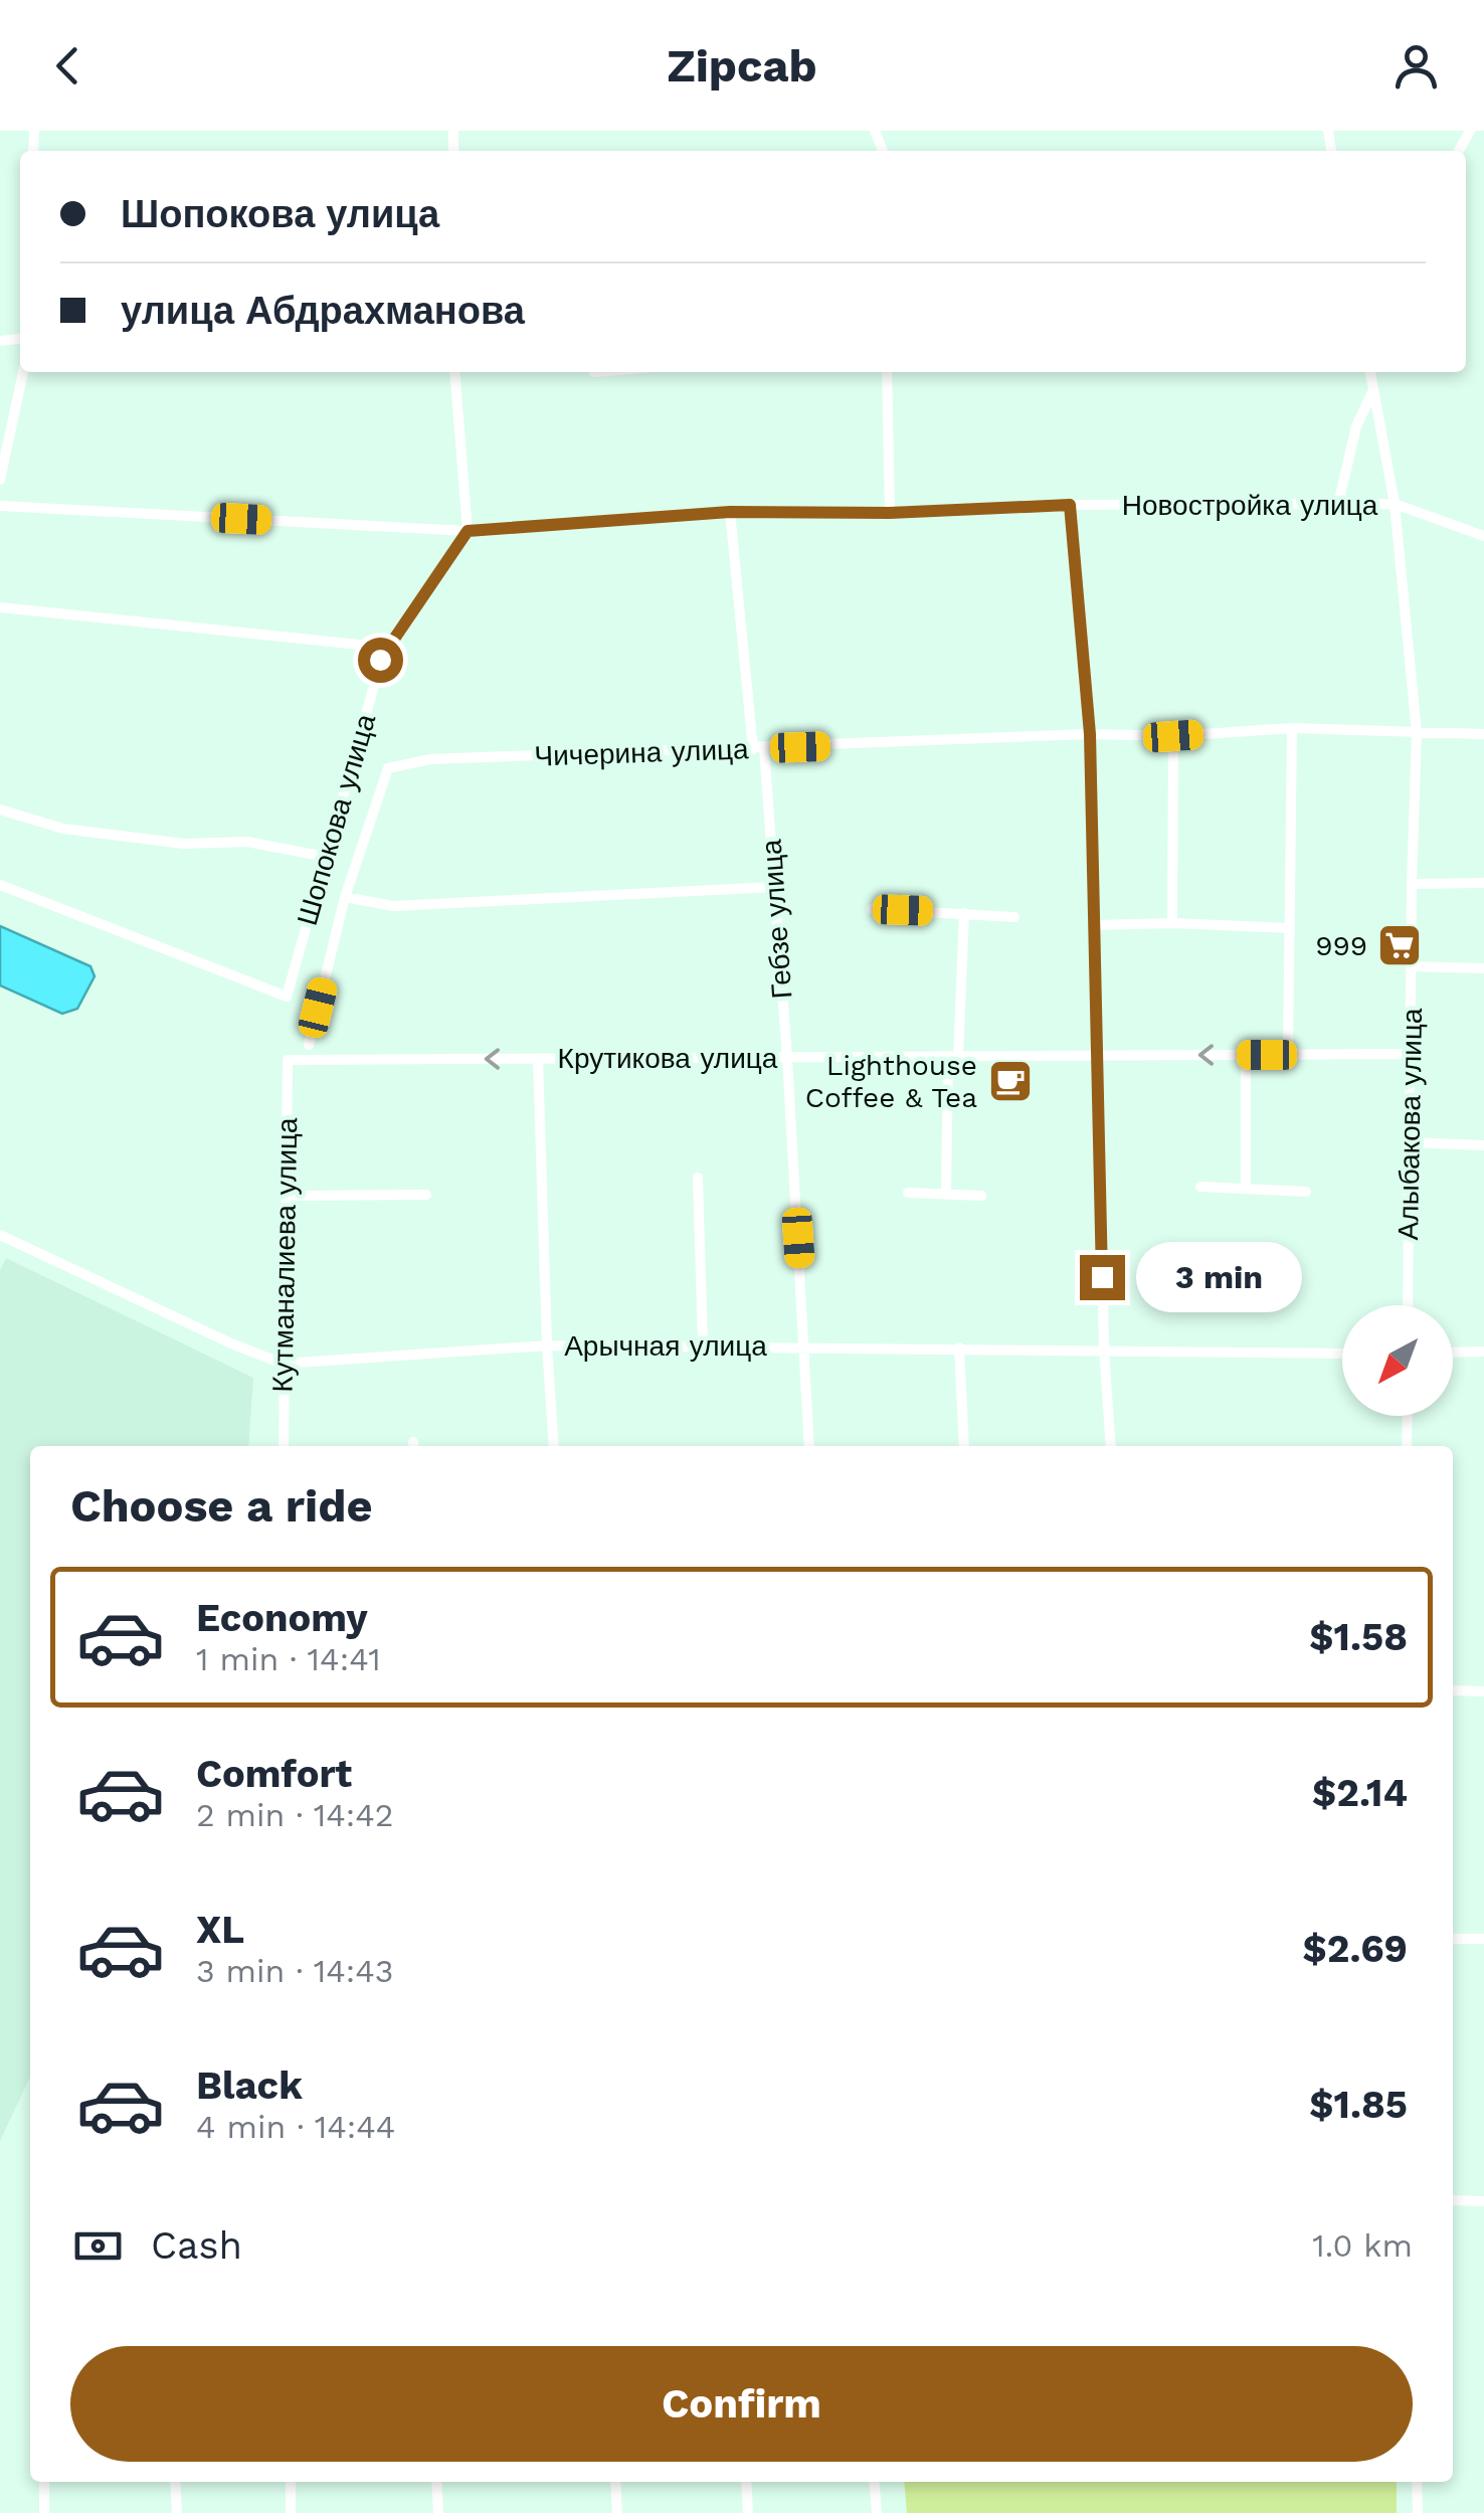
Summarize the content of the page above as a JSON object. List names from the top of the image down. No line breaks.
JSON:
{"streets":{"street":["Новостройка улица","Чичерина улица","Шопокова улица","Гебзе улица","Крутикова улица","Алыбакова улица","Кутманалиева улица","Арычная улица"]},"crossings":[["Новостройка улица","Шопокова улица"],["Новостройка улица","Гебзе улица"],["Новостройка улица","Алыбакова улица"],["Чичерина улица","Гебзе улица"],["Чичерина улица","Алыбакова улица"],["Гебзе улица","Крутикова улица"],["Гебзе улица","Арычная улица"],["Крутикова улица","Алыбакова улица"],["Крутикова улица","Кутманалиева улица"],["Кутманалиева улица","Арычная улица"]],"one_way":["Крутикова улица"],"places":{"supermarket":["999"],"cafe":["Lighthouse Coffee & Tea"]},"north":"bottom left","page":{"header":"Zipcab","banner":["Шопокова улица","улица Абдрахманова"],"bubble":"3 min","heading":"Choose a ride","list":[{"name":"Economy","note":"1 min · 14:41","value":"$1.58"},{"name":"Comfort","note":"2 min · 14:42","value":"$2.14"},{"name":"XL","note":"3 min · 14:43","value":"$2.69"},{"name":"Black","note":"4 min · 14:44","value":"$1.85"}],"pay":["Cash","1.0 km"],"buttons":"Confirm"}}
